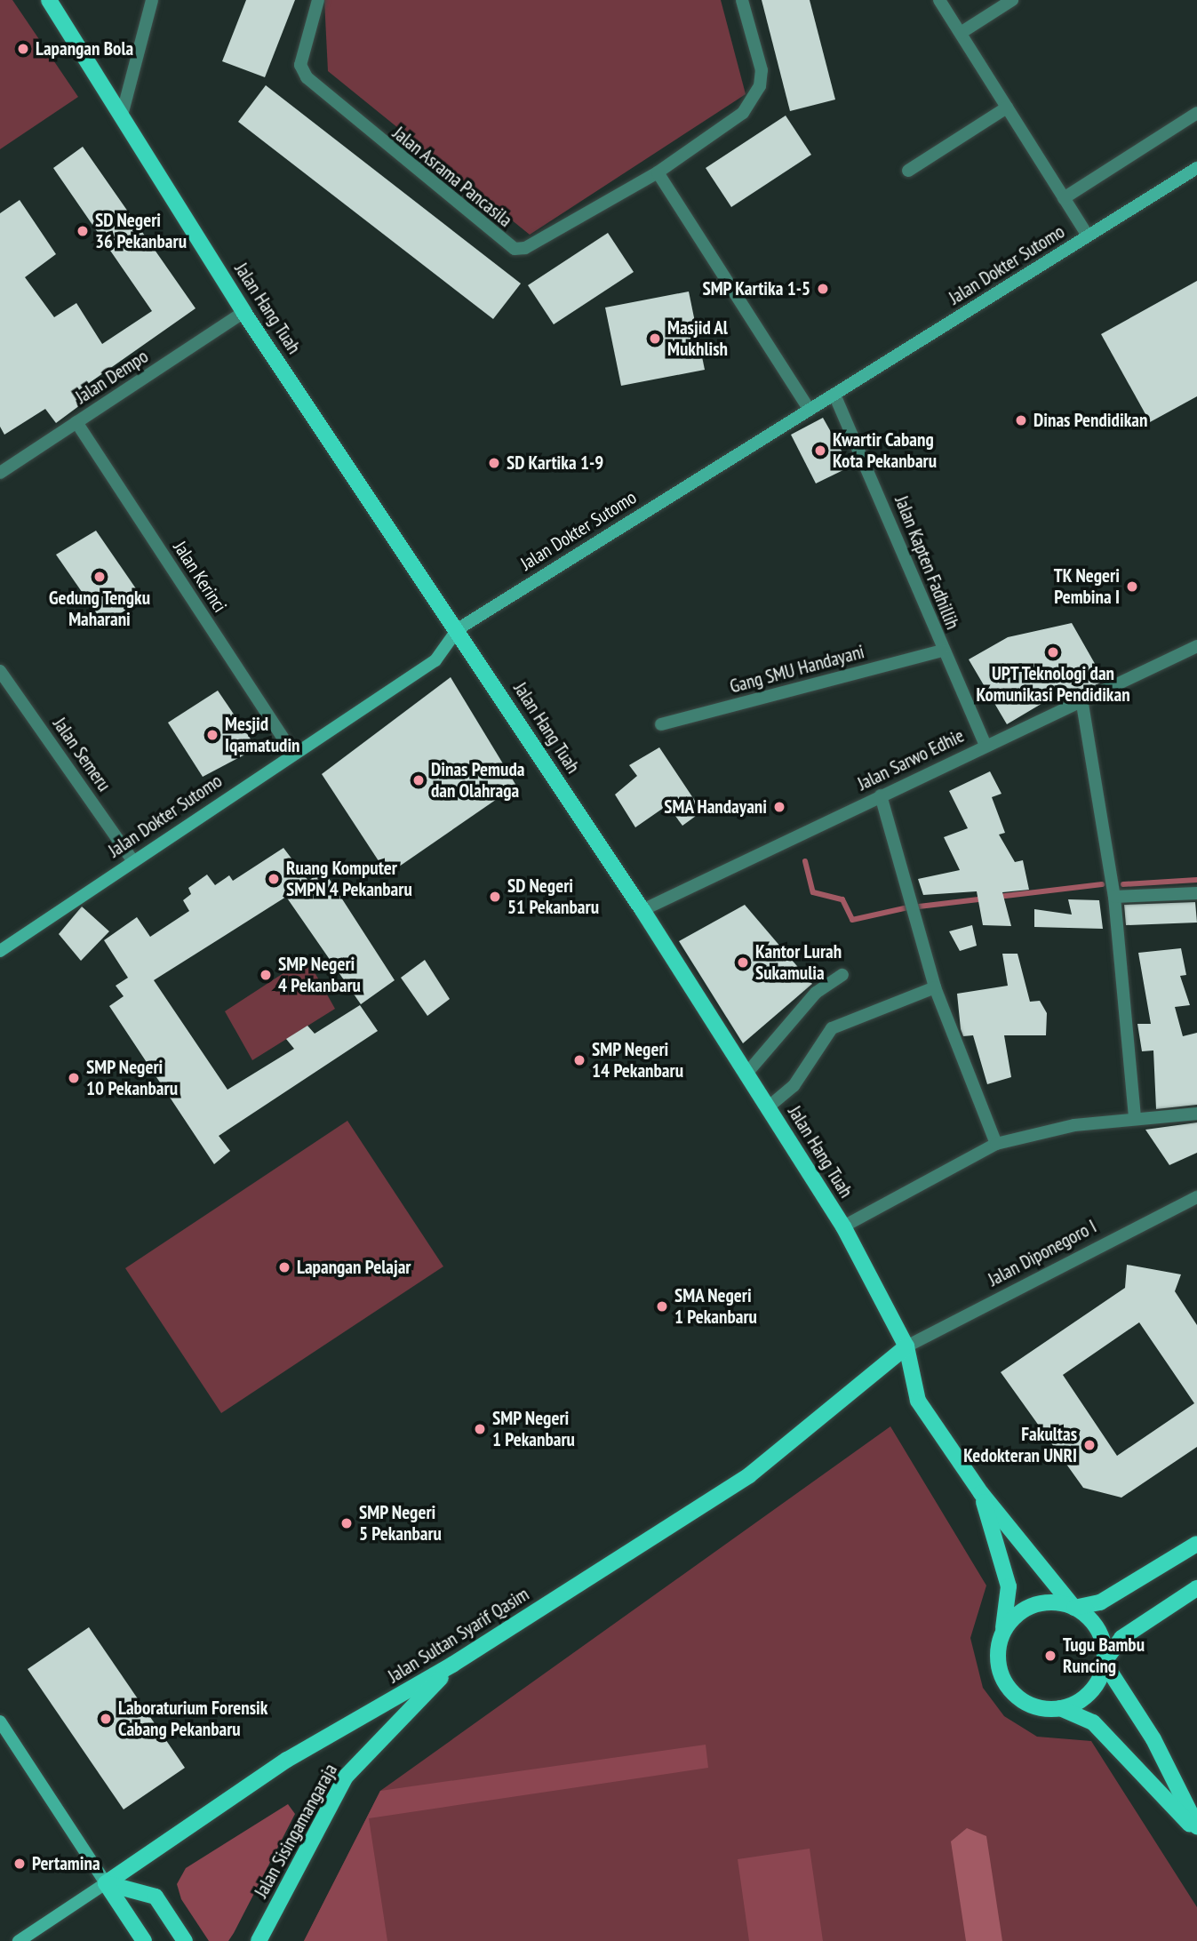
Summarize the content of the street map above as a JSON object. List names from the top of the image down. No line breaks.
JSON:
{"streets":{"main road":["Jalan Dokter Sutomo","Jalan Hang Tuah","Jalan Sultan Syarif Qasim","Jalan Sisingamangaraja"],"street":["Jalan Asrama Pancasila","Jalan Dempo","Jalan Kapten Fadhillih","Jalan Kerinci","Gang SMU Handayani","Jalan Semeru","Jalan Sarwo Edhie","Jalan Diponegoro I"]},"crossings":[["Jalan Dokter Sutomo","Jalan Hang Tuah"],["Jalan Dokter Sutomo","Jalan Kapten Fadhillih"],["Jalan Dokter Sutomo","Jalan Kerinci"],["Jalan Dokter Sutomo","Jalan Semeru"],["Jalan Hang Tuah","Jalan Dempo"],["Jalan Hang Tuah","Jalan Sarwo Edhie"],["Jalan Hang Tuah","Jalan Diponegoro I"],["Jalan Hang Tuah","Jalan Sultan Syarif Qasim"],["Jalan Dempo","Jalan Kerinci"],["Jalan Kapten Fadhillih","Gang SMU Handayani"],["Jalan Kapten Fadhillih","Jalan Sarwo Edhie"],["Jalan Diponegoro I","Jalan Sultan Syarif Qasim"],["Jalan Sultan Syarif Qasim","Jalan Sisingamangaraja"]],"places":["Lapangan Bola","SD Negeri 36 Pekanbaru","SMP Kartika 1-5","Masjid Al Mukhlish","Dinas Pendidikan","Kwartir Cabang Kota Pekanbaru","SD Kartika 1-9","Gedung Tengku Maharani","TK Negeri Pembina I","UPT Teknologi dan Komunikasi Pendidikan","Mesjid Iqamatudin","Dinas Pemuda dan Olahraga","SMA Handayani","Ruang Komputer SMPN 4 Pekanbaru","SD Negeri 51 Pekanbaru","Kantor Lurah Sukamulia","SMP Negeri 4 Pekanbaru","SMP Negeri 14 Pekanbaru","SMP Negeri 10 Pekanbaru","Lapangan Pelajar","SMA Negeri 1 Pekanbaru","SMP Negeri 1 Pekanbaru","Fakultas Kedokteran UNRI","SMP Negeri 5 Pekanbaru","Tugu Bambu Runcing","Laboraturium Forensik Cabang Pekanbaru","Pertamina"]}
